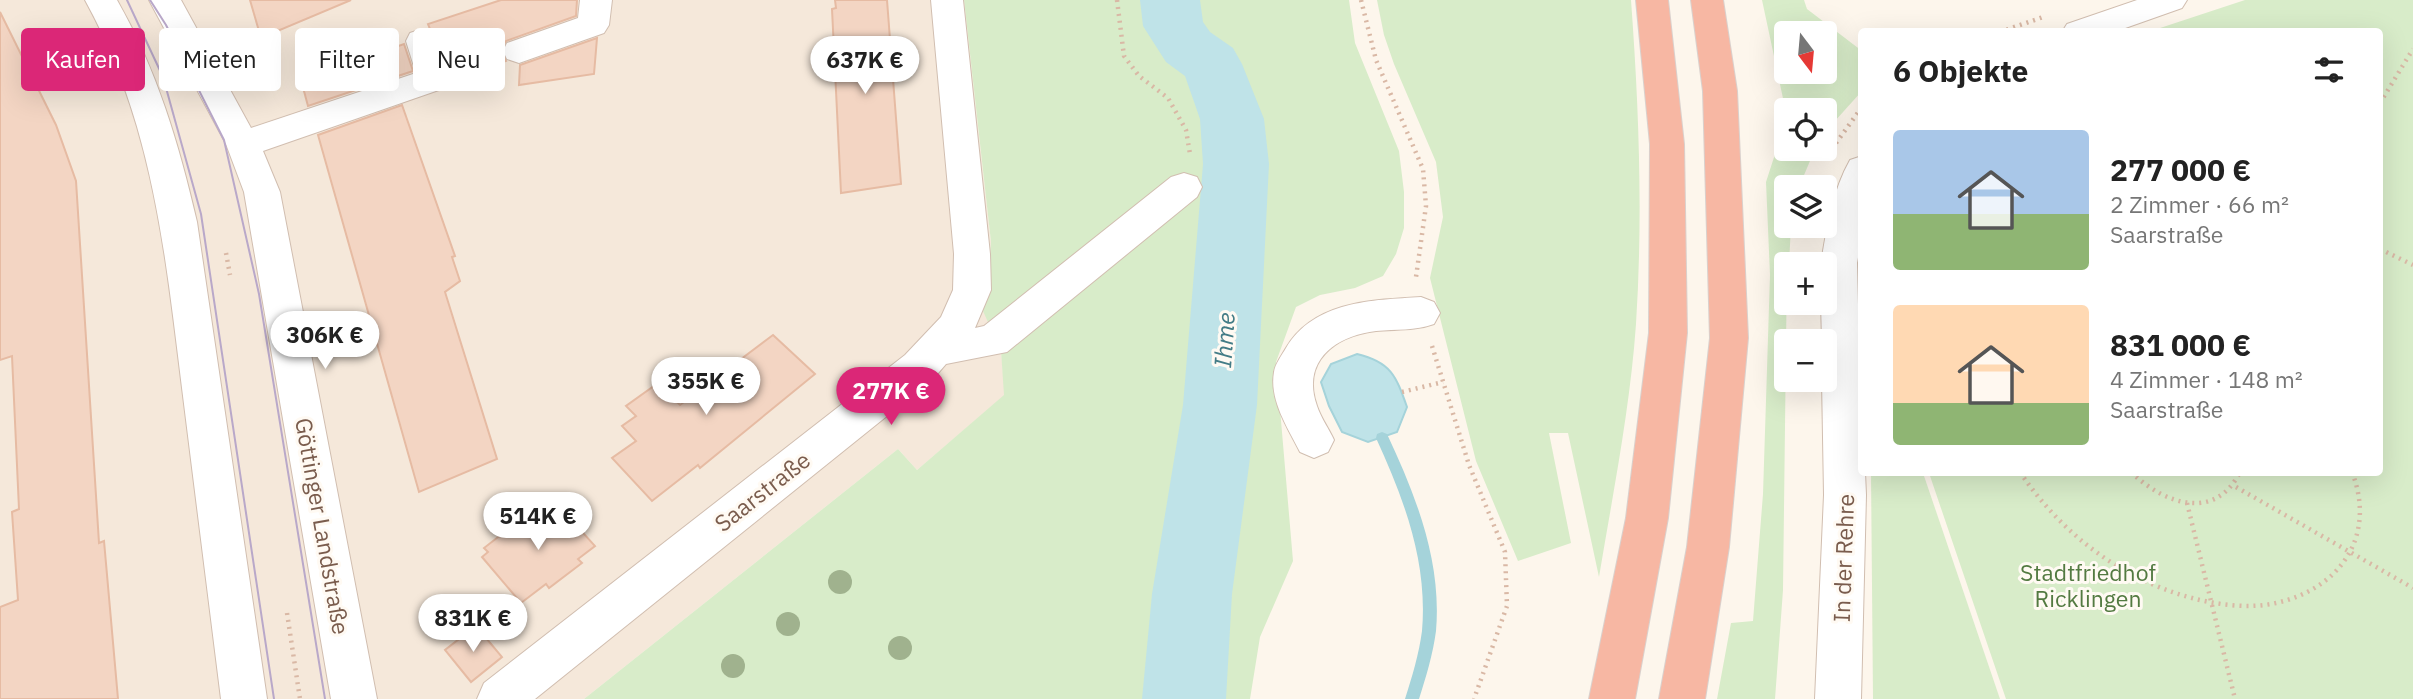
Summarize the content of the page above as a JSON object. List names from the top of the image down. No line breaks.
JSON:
{"streets":{"street":["Saarstraße","Göttinger Landstraße","In der Rehre"]},"water":["Ihme"],"parks":["Stadtfriedhof Ricklingen"],"north":"bottom","page":{"map_buttons":["+","−"],"chip":["Kaufen","Mieten","Filter","Neu"],"heading":"6 Objekte","price":["637K €","306K €","355K €","277K €","514K €","831K €"],"list":[{"name":"277 000 €","note":"2 Zimmer · 66 m² · Saarstraße"},{"name":"831 000 €","note":"4 Zimmer · 148 m² · Saarstraße"}]}}
